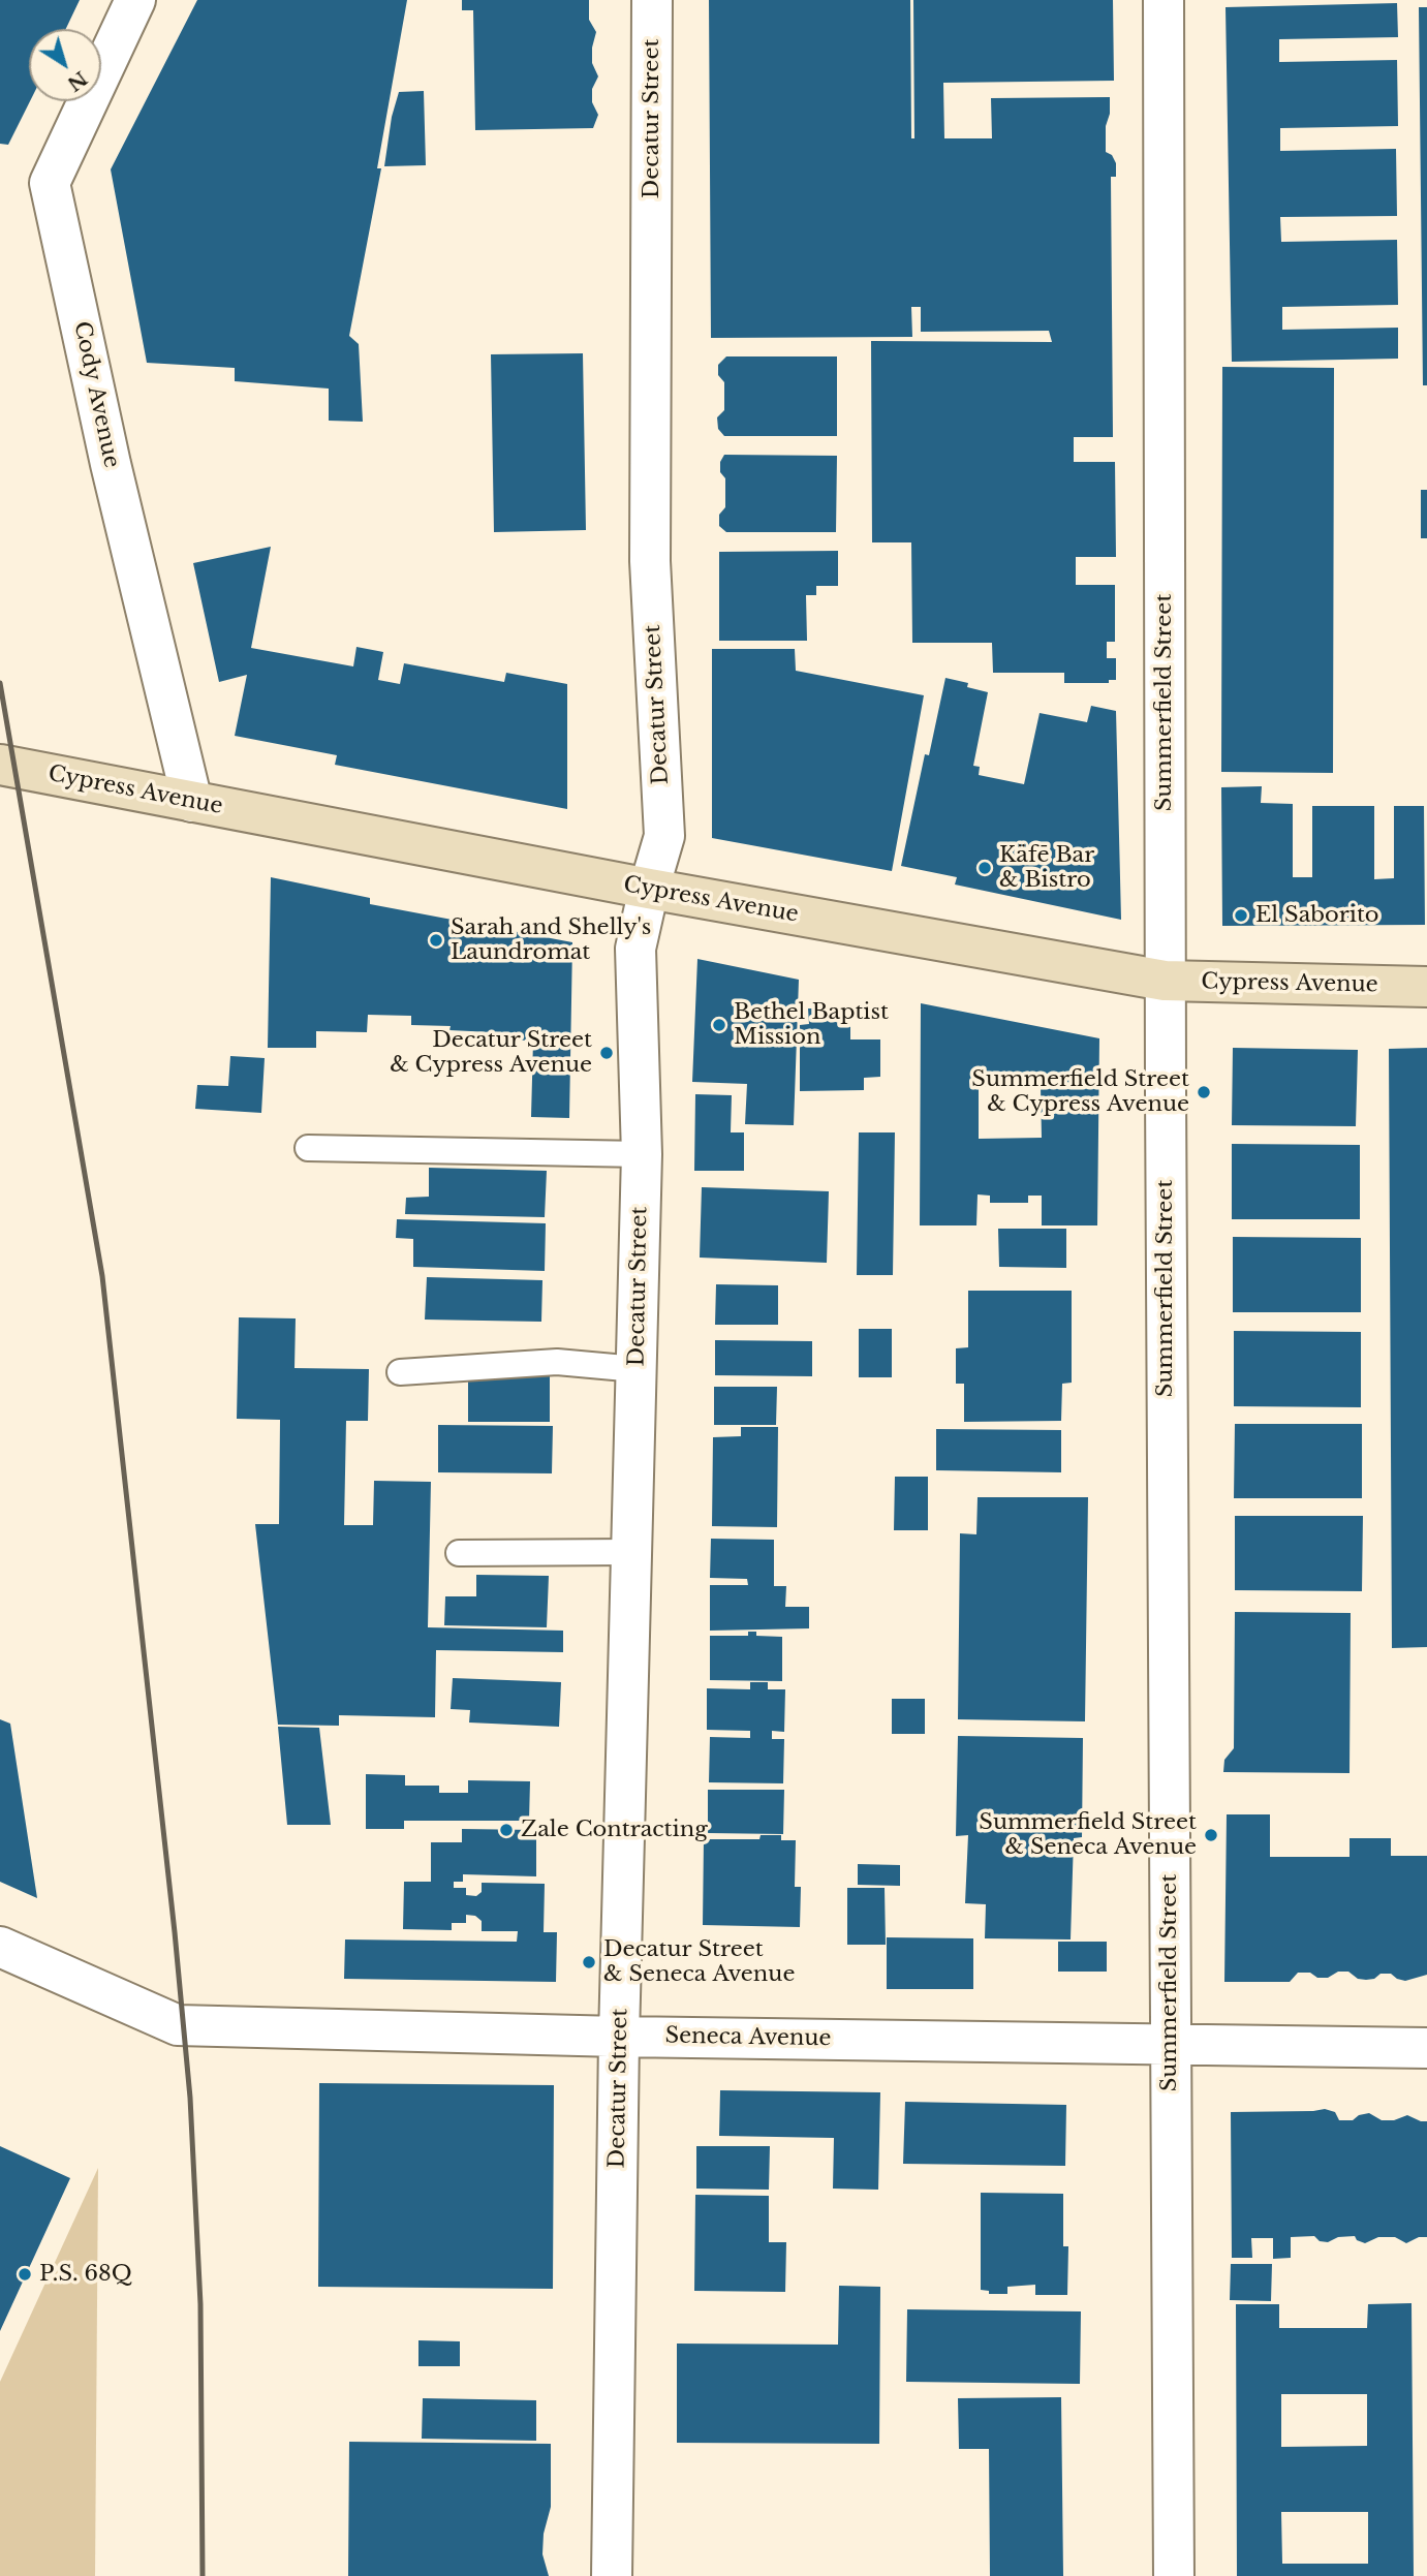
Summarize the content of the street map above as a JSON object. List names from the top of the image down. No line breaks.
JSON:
{"streets":{"main road":["Cypress Avenue"],"street":["Decatur Street","Cody Avenue","Summerfield Street","Seneca Avenue"]},"crossings":[["Decatur Street","Cypress Avenue"],["Decatur Street","Seneca Avenue"],["Cody Avenue","Cypress Avenue"],["Summerfield Street","Cypress Avenue"],["Summerfield Street","Seneca Avenue"]],"places":["Käfē Bar & Bistro","El Saborito","Sarah and Shelly's Laundromat","Bethel Baptist Mission","Decatur Street & Cypress Avenue","Summerfield Street & Cypress Avenue","Zale Contracting","Summerfield Street & Seneca Avenue","Decatur Street & Seneca Avenue","P.S. 68Q"],"north":"bottom right"}
